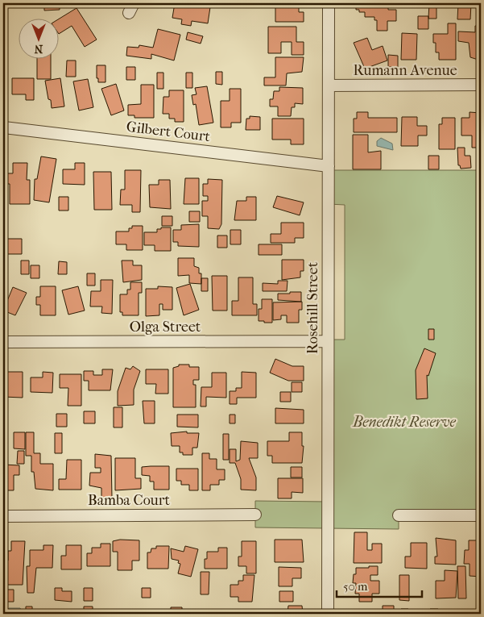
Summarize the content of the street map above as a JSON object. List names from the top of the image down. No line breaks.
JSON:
{"streets":{"street":["Rumann Avenue","Gilbert Court","Rosehill Street","Olga Street","Bamba Court"]},"crossings":[["Rumann Avenue","Rosehill Street"],["Gilbert Court","Rosehill Street"],["Rosehill Street","Olga Street"]],"parks":["Benedikt Reserve"],"scale_bar":"50 m","north":"bottom"}
